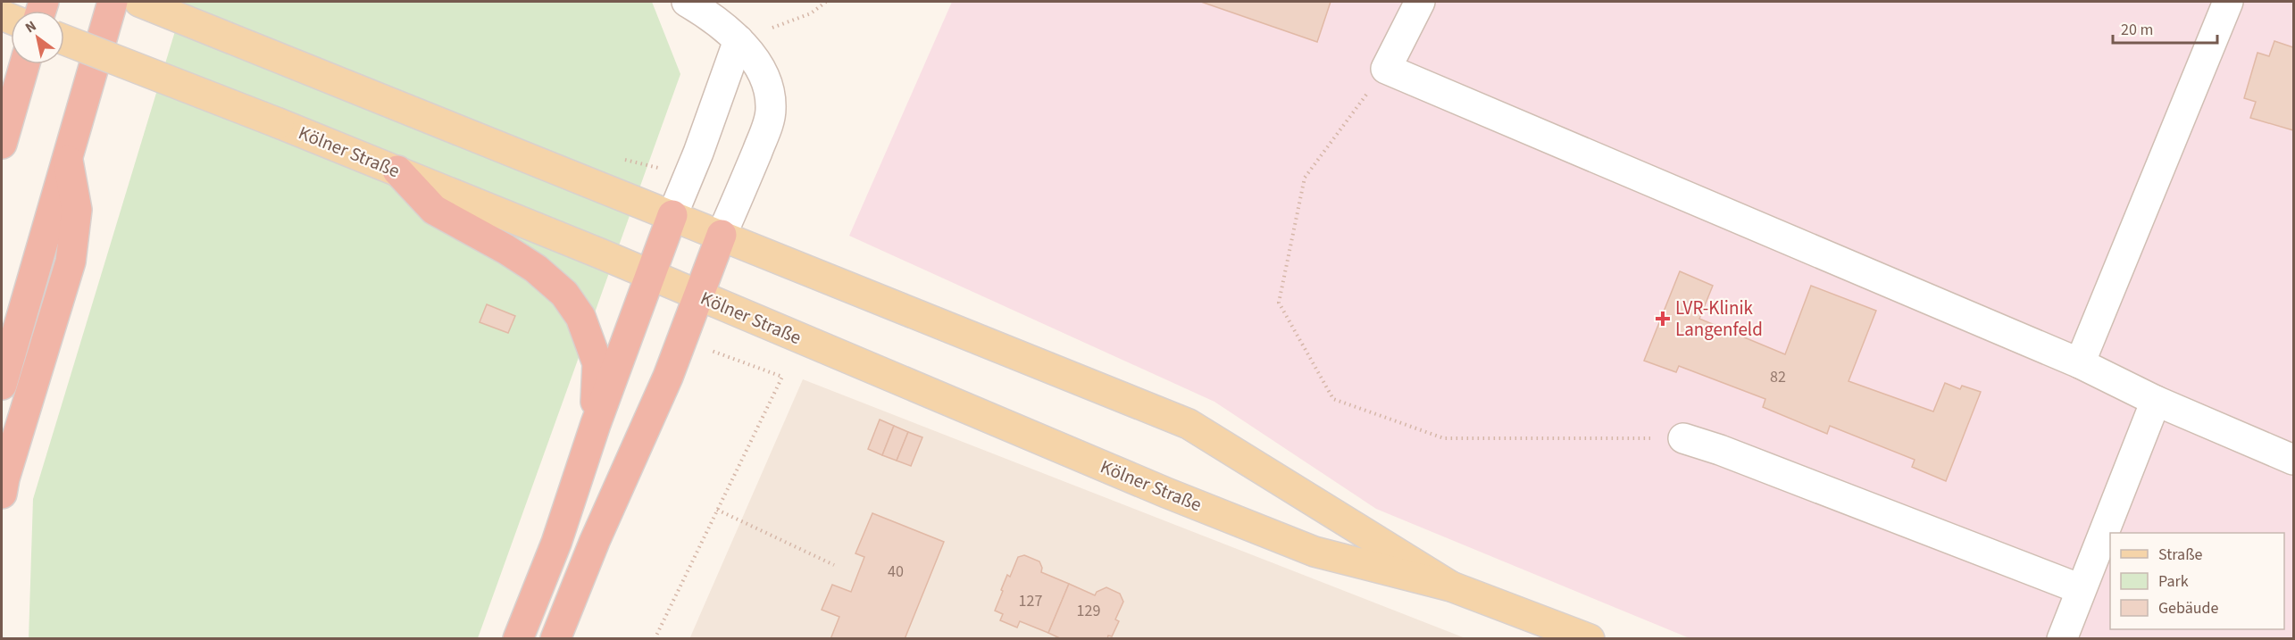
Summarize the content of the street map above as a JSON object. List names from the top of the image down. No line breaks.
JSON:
{"streets":{"main road":["Kölner Straße"]},"places":{"health":["LVR-Klinik Langenfeld"]},"house_numbers":["82","40","127","129"],"legend":["Straße","Park","Gebäude"],"scale_bar":"20 m","north":"top left"}
